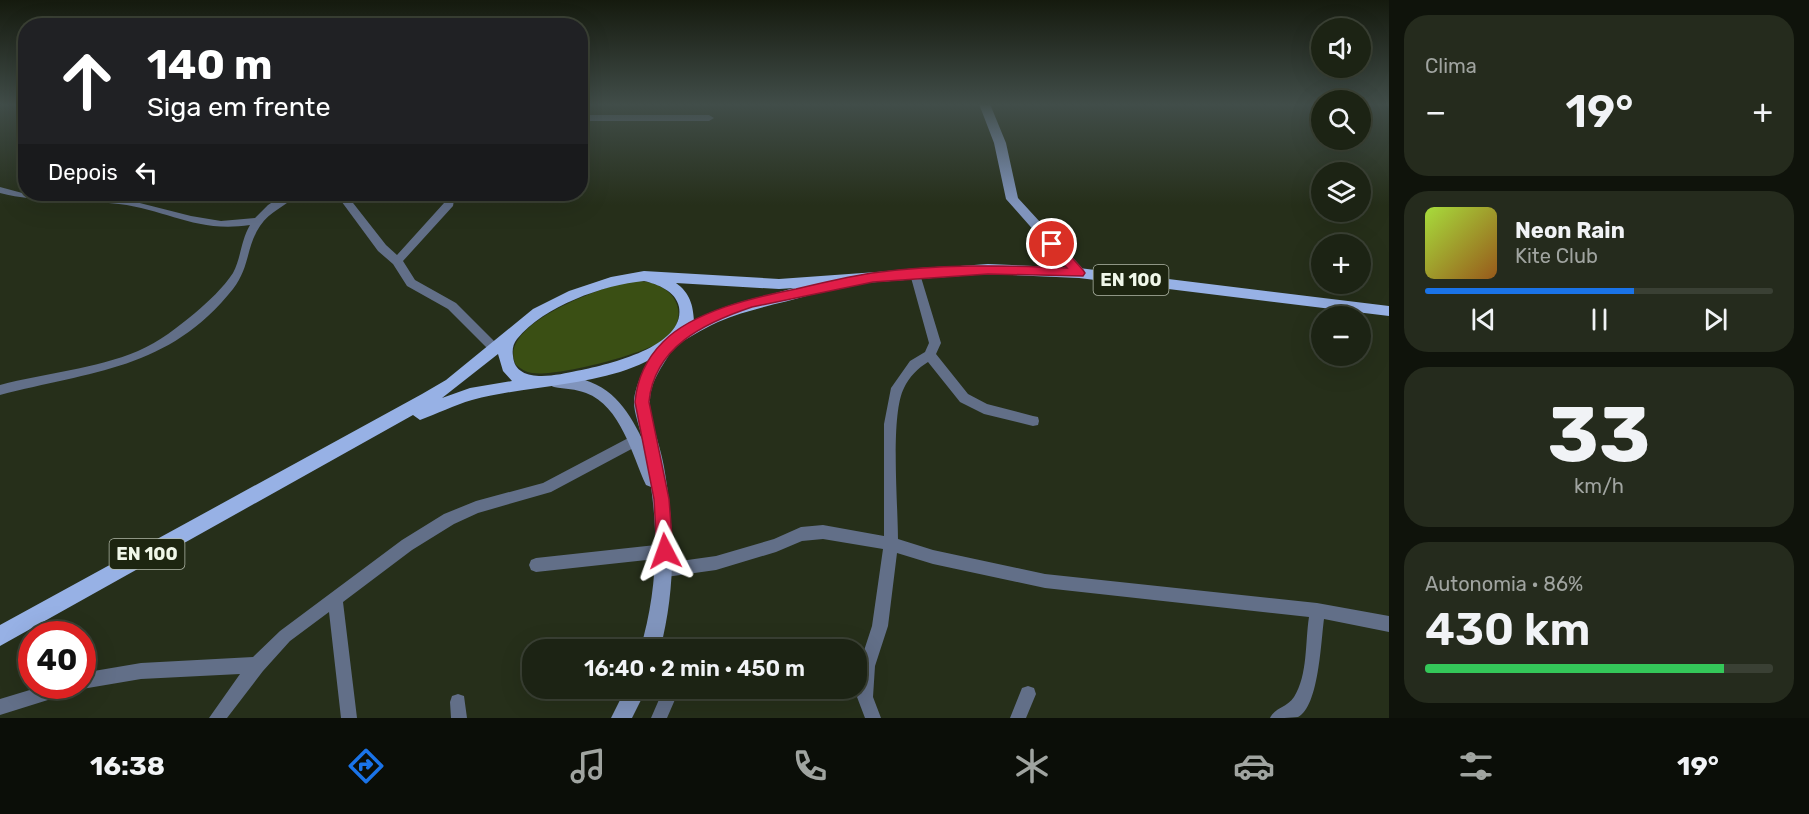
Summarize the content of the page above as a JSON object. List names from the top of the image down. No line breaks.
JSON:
{"streets":{"main road":["EN 100"]},"page":{"tile":["Clima",["33","km/h"],["Autonomia · 86%","430 km"]],"map_buttons":["+","−"],"turn":["140 m","Siga em frente"],"heat":["−","19°","+"],"then":"Depois","song":["Neon Rain","Kite Club"],"limit":"40","trip":"16:40 · 2 min · 450 m","tabs":["16:38","19°"]}}
